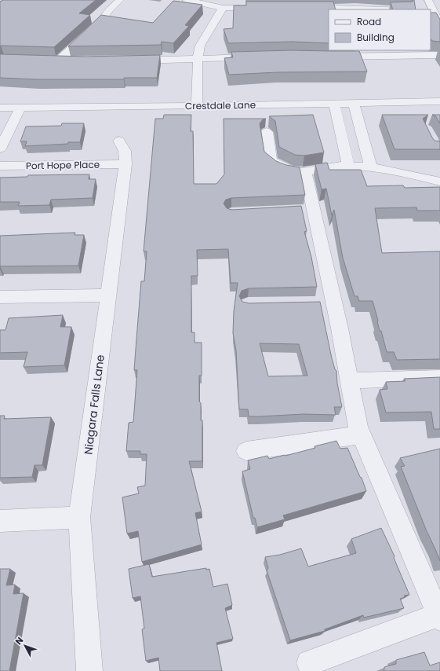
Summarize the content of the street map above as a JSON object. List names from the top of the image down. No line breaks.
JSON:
{"streets":{"street":["Crestdale Lane","Port Hope Place","Niagara Falls Lane"]},"crossings":[["Port Hope Place","Niagara Falls Lane"]],"legend":["Road","Building"],"north":"top left"}
